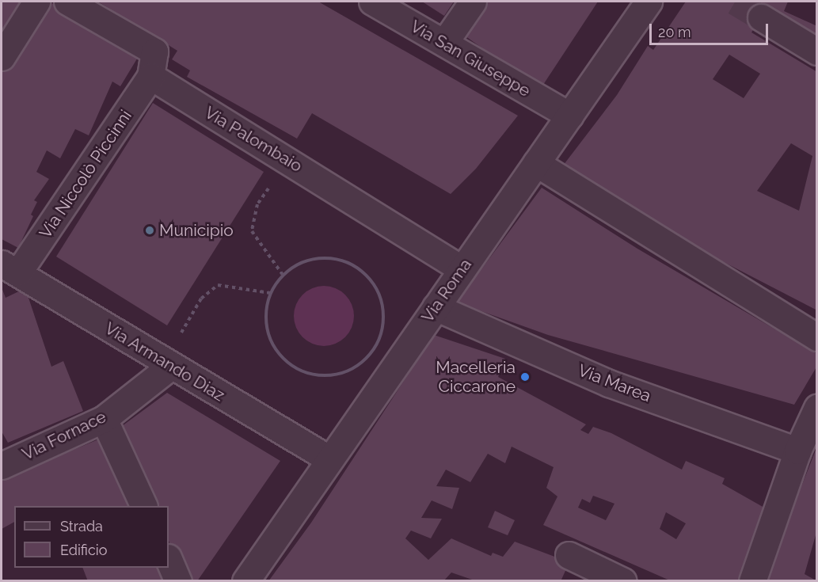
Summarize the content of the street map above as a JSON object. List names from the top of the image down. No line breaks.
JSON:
{"streets":{"street":["Via San Giuseppe","Via Palombaio","Via Niccolò Piccinni","Via Roma","Via Armando Diaz","Via Marea","Via Fornace"]},"crossings":[["Via San Giuseppe","Via Roma"],["Via Palombaio","Via Niccolò Piccinni"],["Via Palombaio","Via Roma"],["Via Niccolò Piccinni","Via Armando Diaz"],["Via Roma","Via Armando Diaz"],["Via Roma","Via Marea"],["Via Armando Diaz","Via Fornace"]],"places":["Municipio","Macelleria Ciccarone"],"legend":["Strada","Edificio"],"scale_bar":"20 m"}
